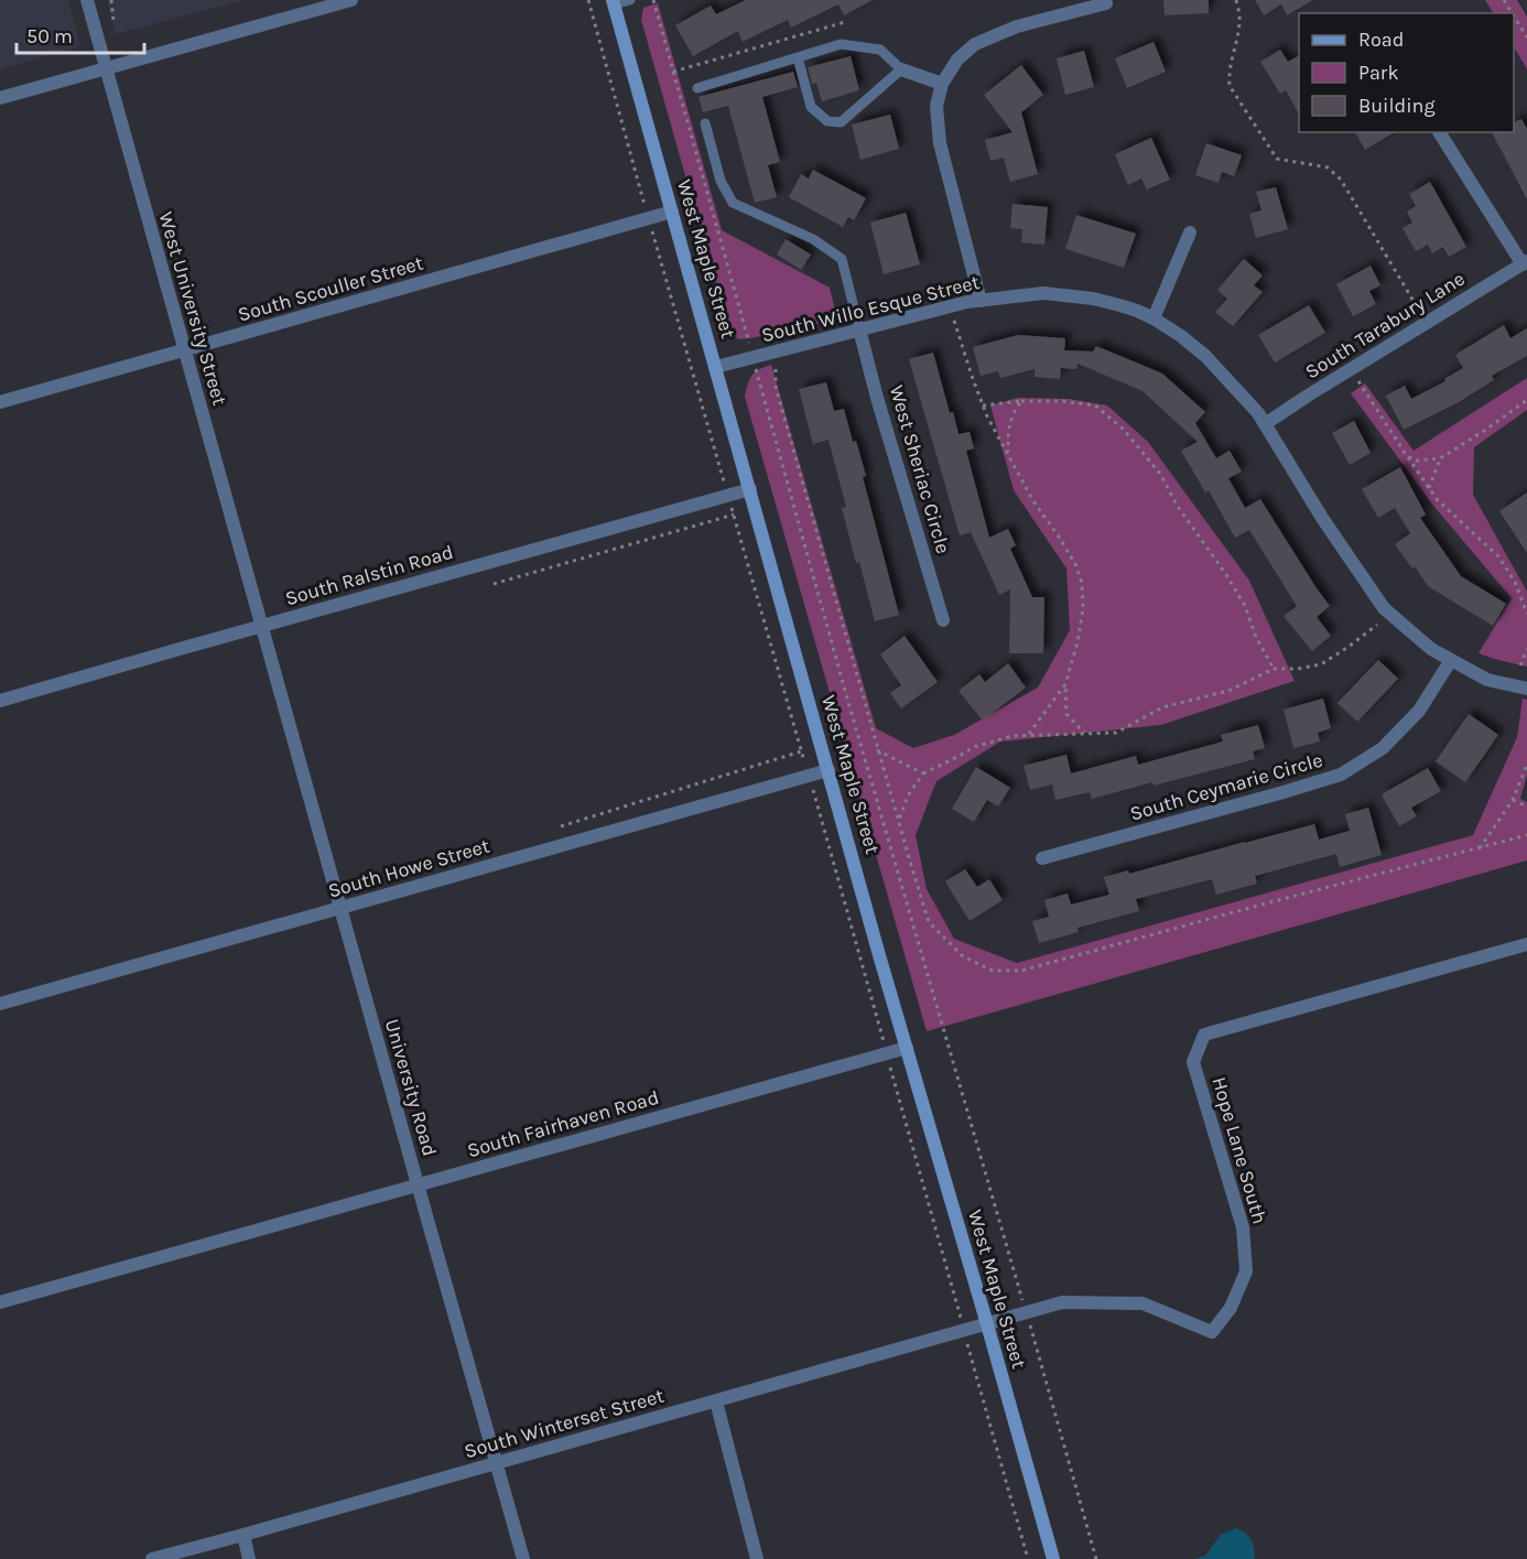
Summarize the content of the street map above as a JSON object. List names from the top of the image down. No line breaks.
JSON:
{"streets":{"main road":["West Maple Street"],"street":["South Scouller Street","West University Street","South Willo Esque Street","South Tarabury Lane","West Sheriac Circle","South Ralstin Road","South Ceymarie Circle","South Howe Street","University Road","South Fairhaven Road","Hope Lane South","South Winterset Street"]},"crossings":[["West Maple Street","South Scouller Street"],["West Maple Street","South Willo Esque Street"],["West Maple Street","South Ralstin Road"],["West Maple Street","South Howe Street"],["West Maple Street","South Fairhaven Road"],["West Maple Street","Hope Lane South"],["West Maple Street","South Winterset Street"],["South Scouller Street","West University Street"],["West University Street","South Ralstin Road"],["West University Street","University Road"],["South Willo Esque Street","South Tarabury Lane"],["South Willo Esque Street","West Sheriac Circle"],["South Willo Esque Street","South Ceymarie Circle"],["South Ralstin Road","University Road"],["South Howe Street","University Road"],["University Road","South Fairhaven Road"],["University Road","South Winterset Street"],["Hope Lane South","South Winterset Street"]],"legend":["Road","Park","Building"],"scale_bar":"50 m"}
